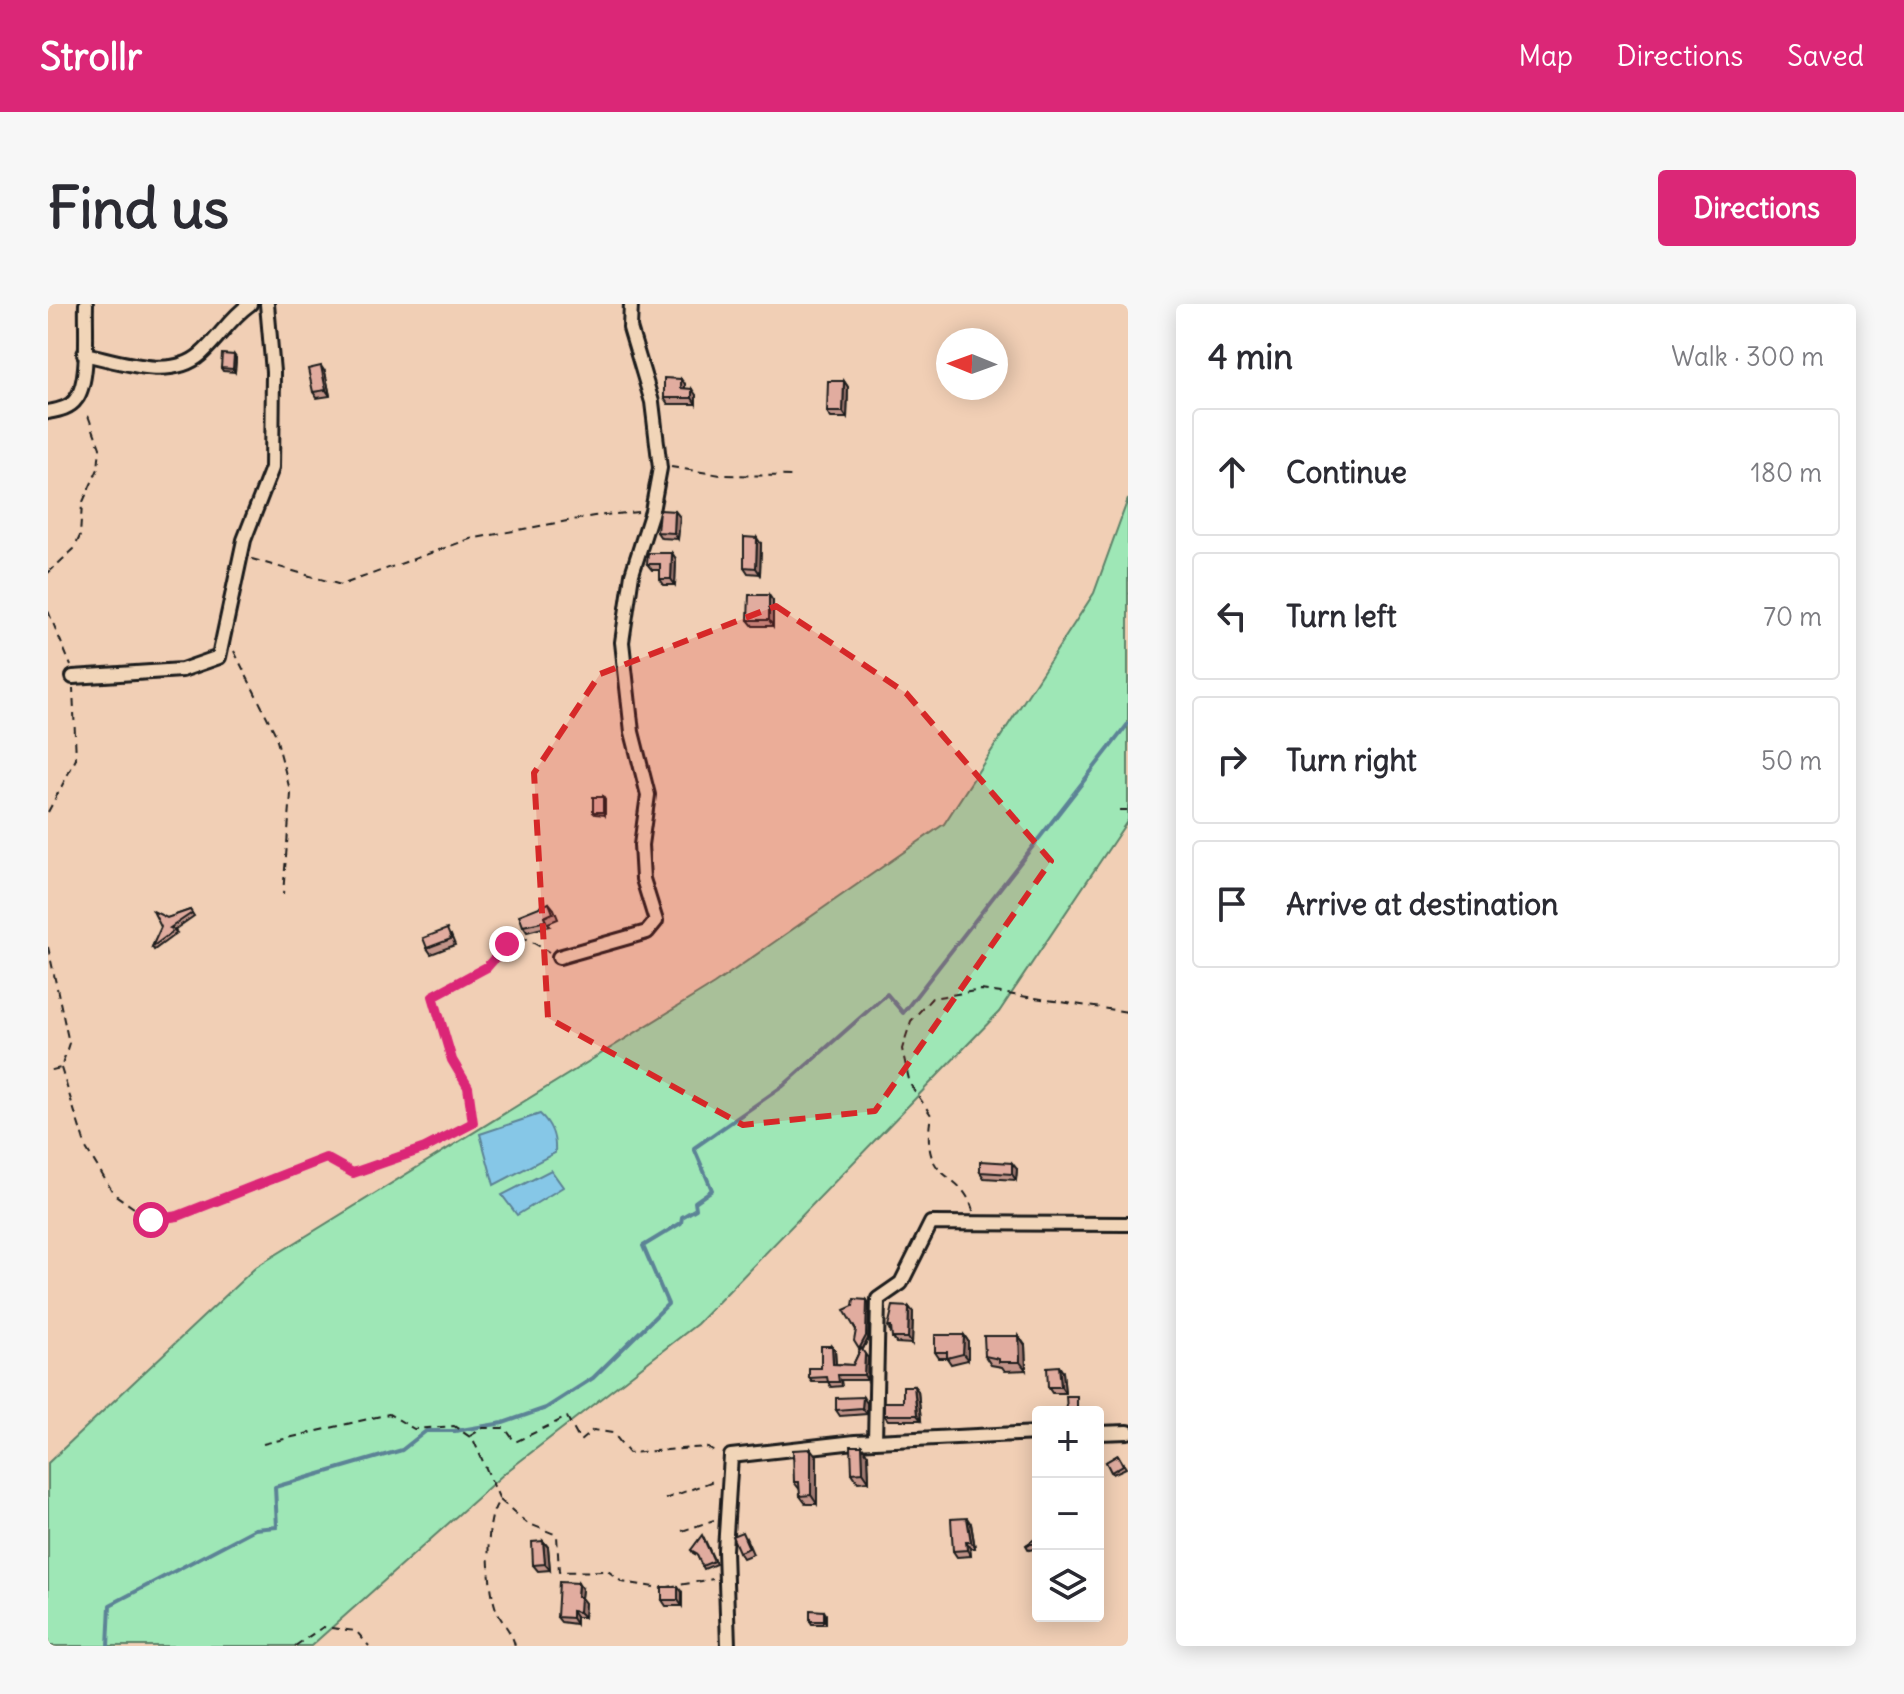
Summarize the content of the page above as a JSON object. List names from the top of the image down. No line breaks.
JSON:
{"north":"left","page":{"header":"Strollr","nav":["Map","Directions","Saved"],"buttons":"Directions","title":"Find us","heading":["4 min","Walk · 300 m"],"list":[["Continue","180 m"],["Turn left","70 m"],["Turn right","50 m"],"Arrive at destination"],"map_buttons":["+","−"]}}
